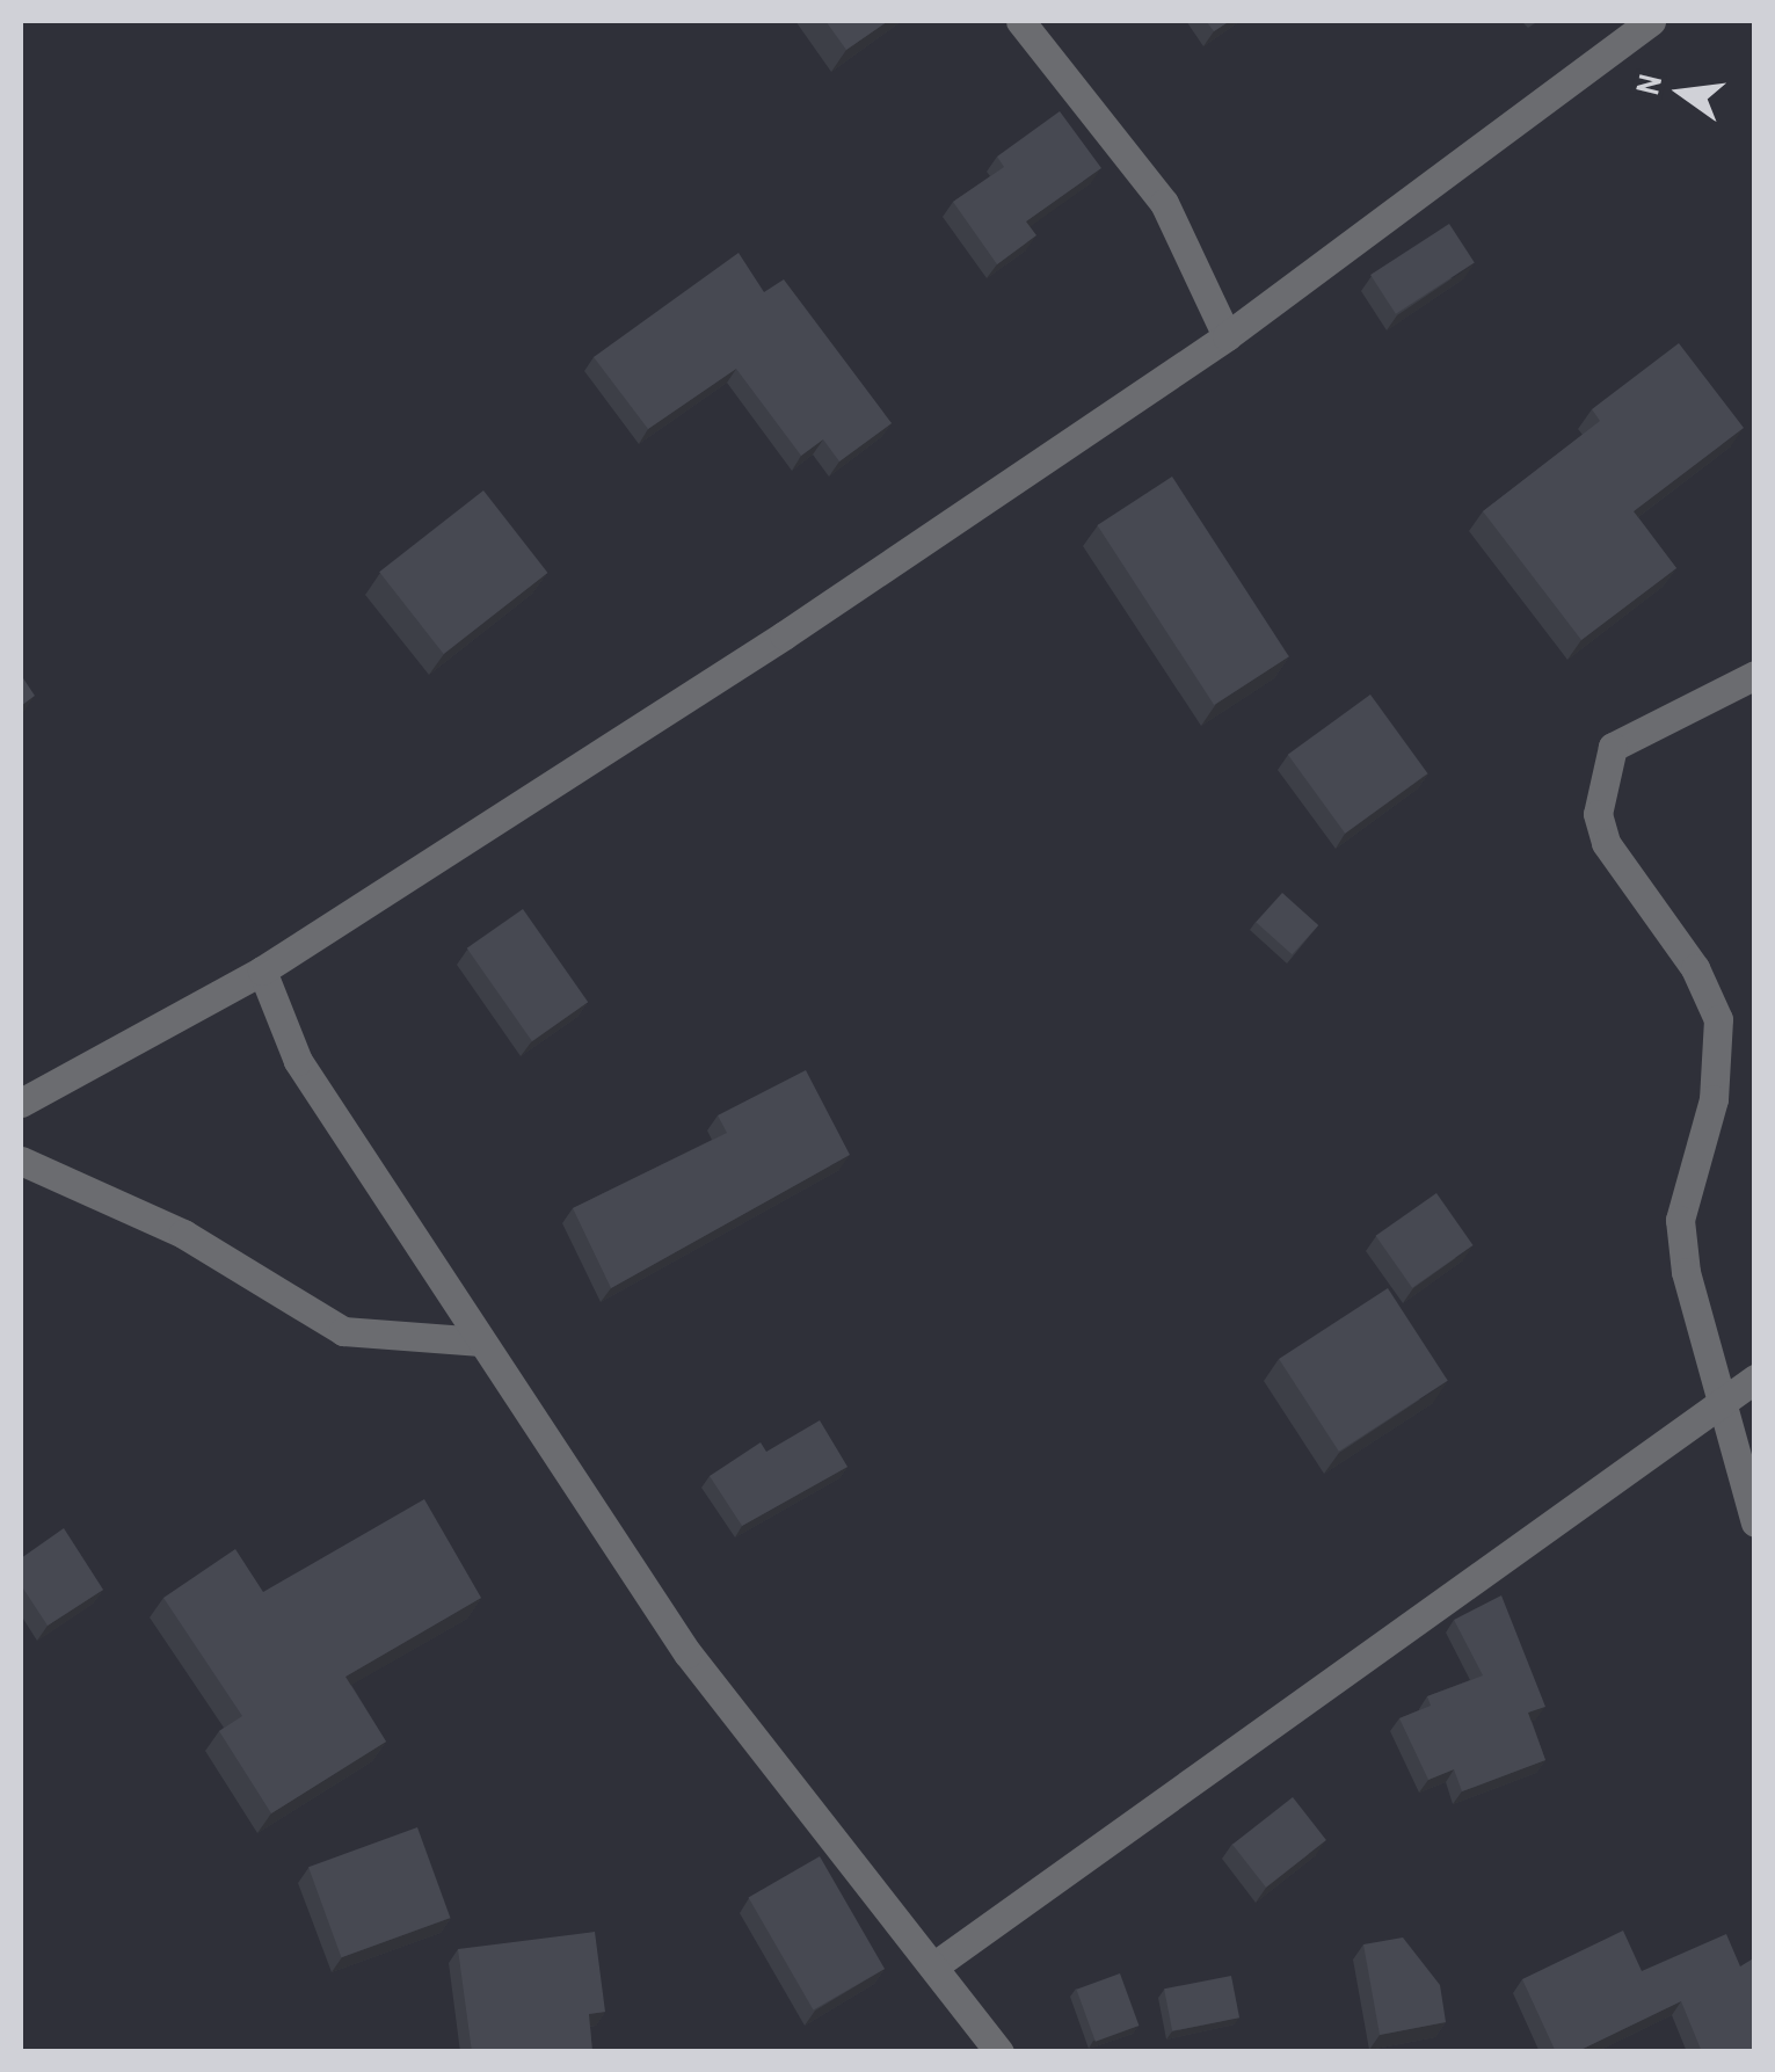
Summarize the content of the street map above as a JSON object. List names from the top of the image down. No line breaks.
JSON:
{"north":"left"}
